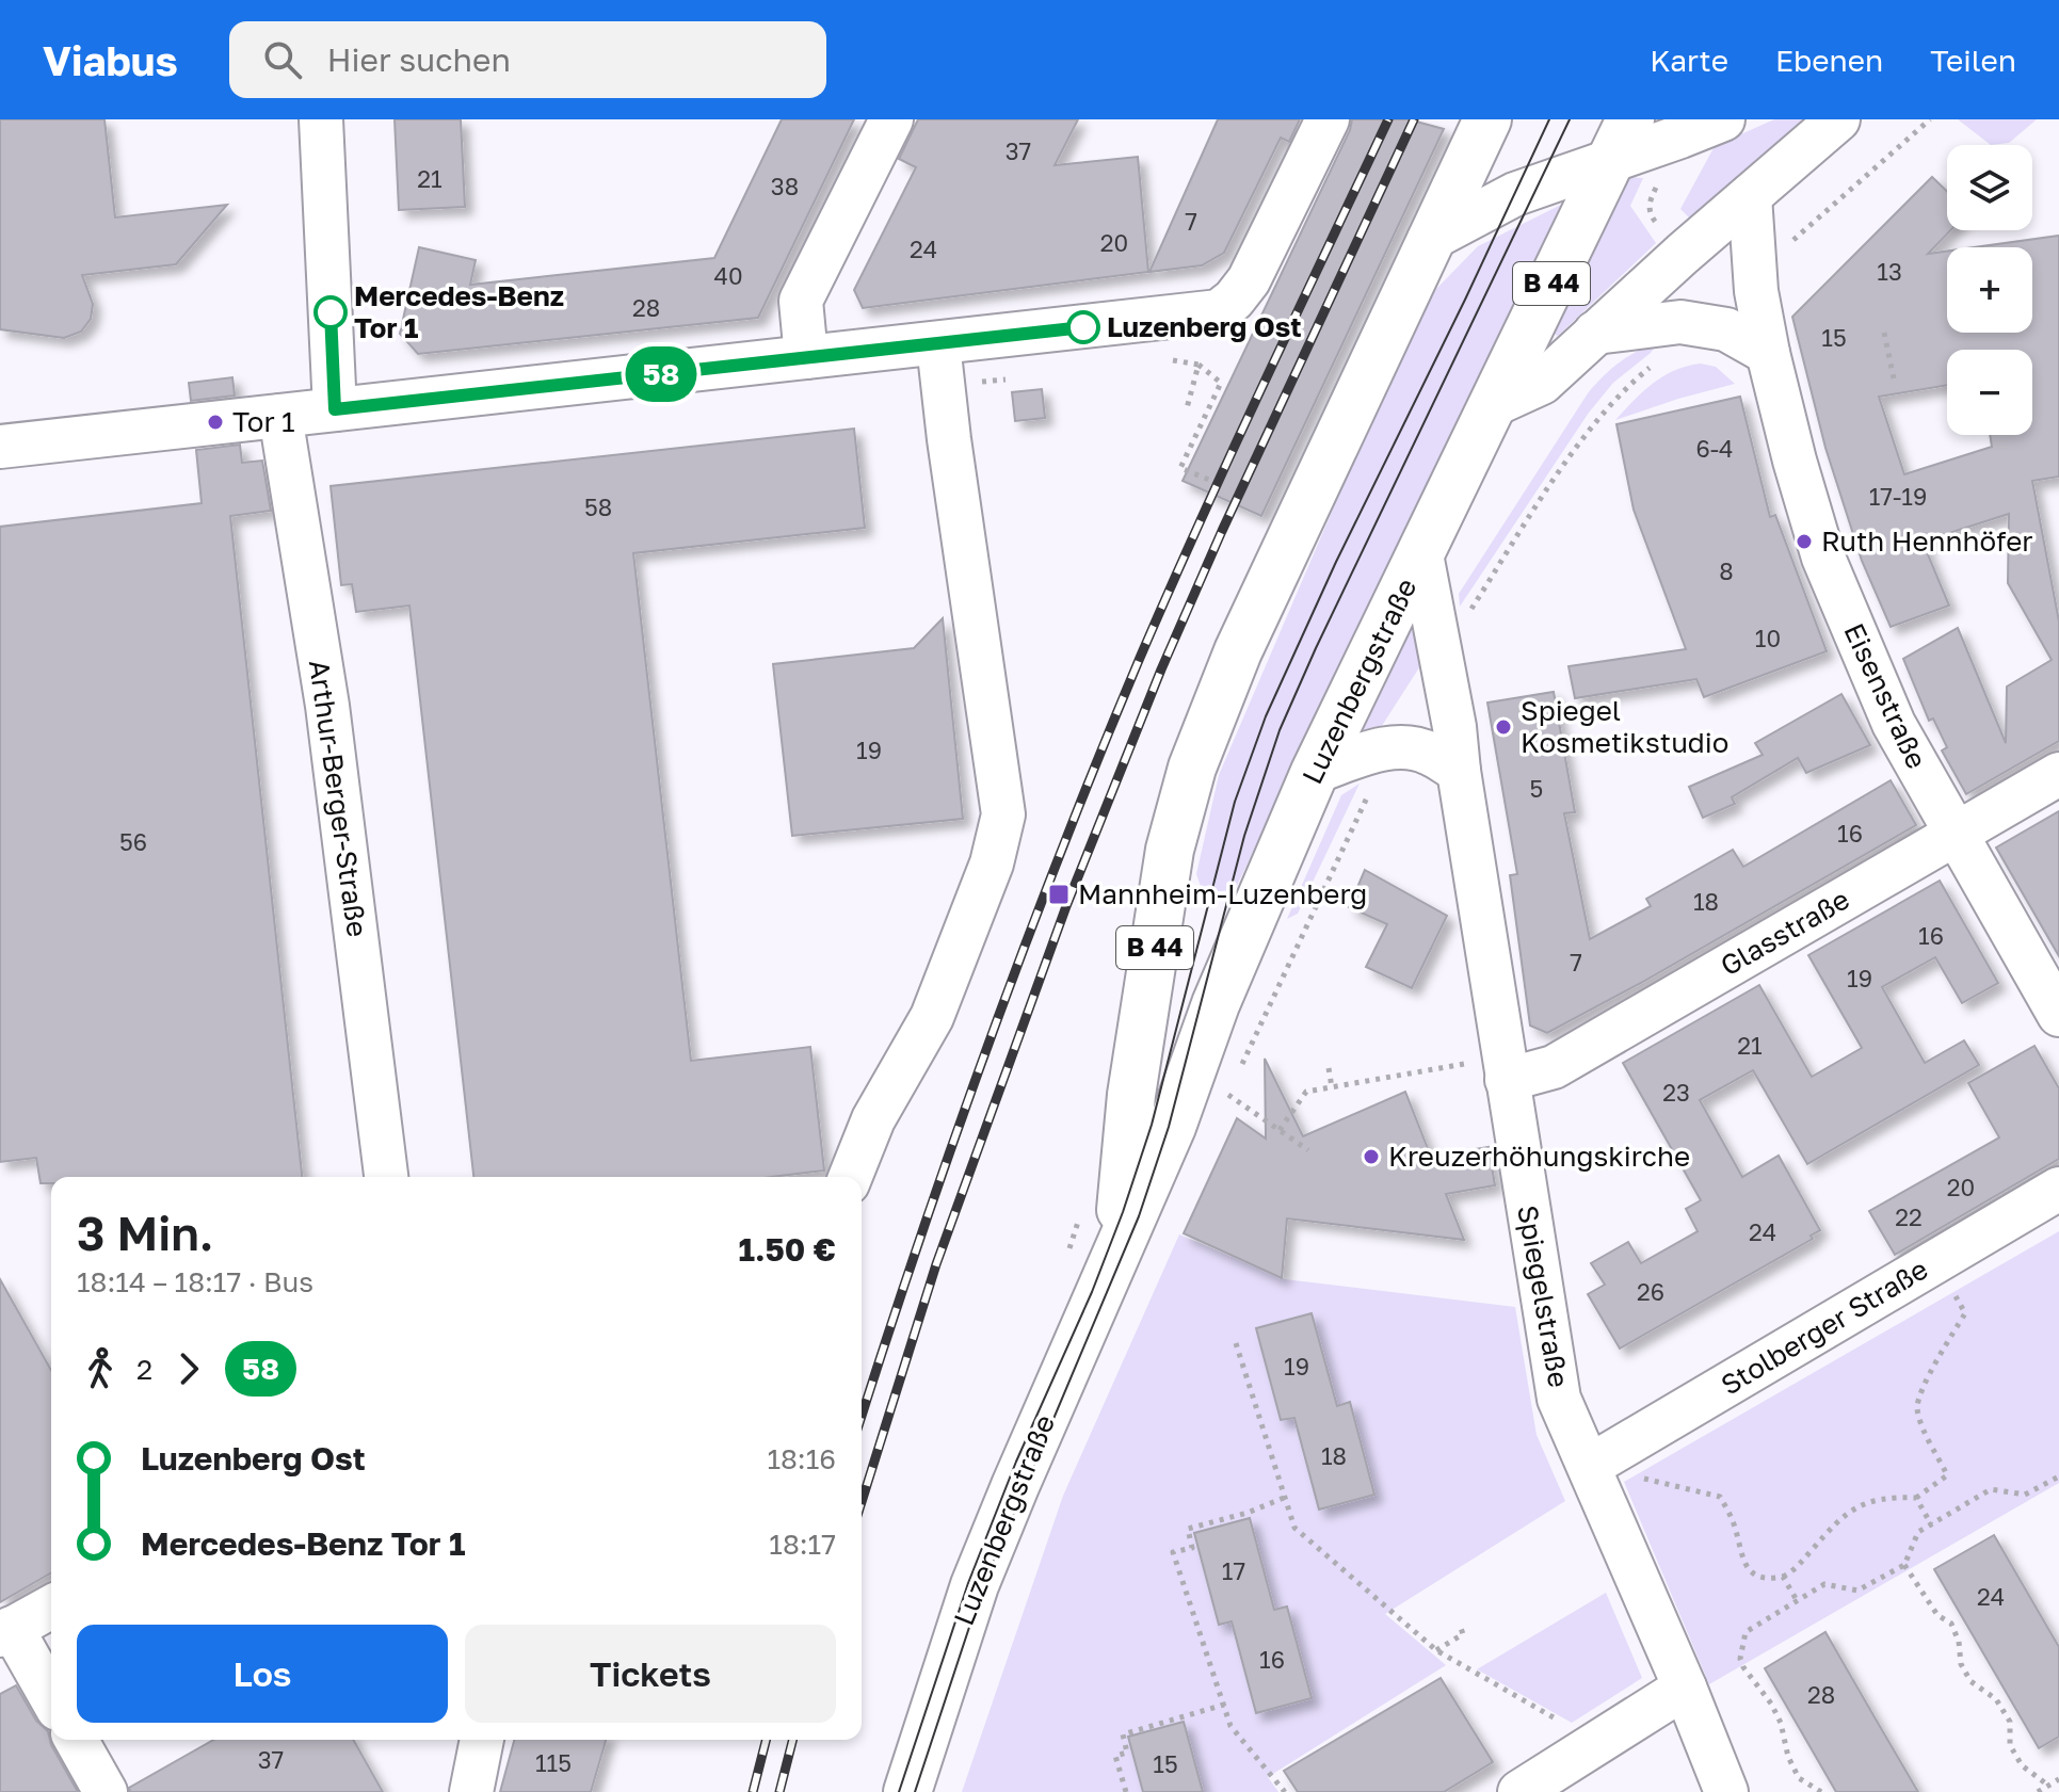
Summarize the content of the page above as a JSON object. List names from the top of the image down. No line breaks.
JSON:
{"streets":{"main road":["B 44","Luzenbergstraße"],"street":["Eisenstraße","Arthur-Berger-Straße","Glasstraße","Spiegelstraße","Stolberger Straße"]},"crossings":[["Luzenbergstraße","Spiegelstraße"],["Eisenstraße","Glasstraße"],["Glasstraße","Spiegelstraße"],["Spiegelstraße","Stolberger Straße"]],"places":{"other":["Mercedes-Benz Tor 1","Luzenberg Ost","Tor 1","Ruth Hennhöfer","Spiegel Kosmetikstudio","Kreuzerhöhungskirche"],"transit":["Mannheim-Luzenberg"]},"lines":["bus line 58"],"house_numbers":["37","21","38","7","20","24","13","40","28","15","6-4","17-19","58","8","10","19","5","16","56","18","16","7","19","21","23","20","22","24","26","19","18","17","24","16","28","37","115","15"],"page":{"header":"Viabus","search":"Hier suchen","nav":["Karte","Ebenen","Teilen"],"on_map":"58","map_buttons":["+","−"],"heading":["3 Min.","18:14 – 18:17 · Bus","1.50 €"],"legs":["2","58"],"list":[{"name":"Luzenberg Ost","value":"18:16"},{"name":"Mercedes-Benz Tor 1","value":"18:17"}],"buttons":["Los","Tickets"]}}
